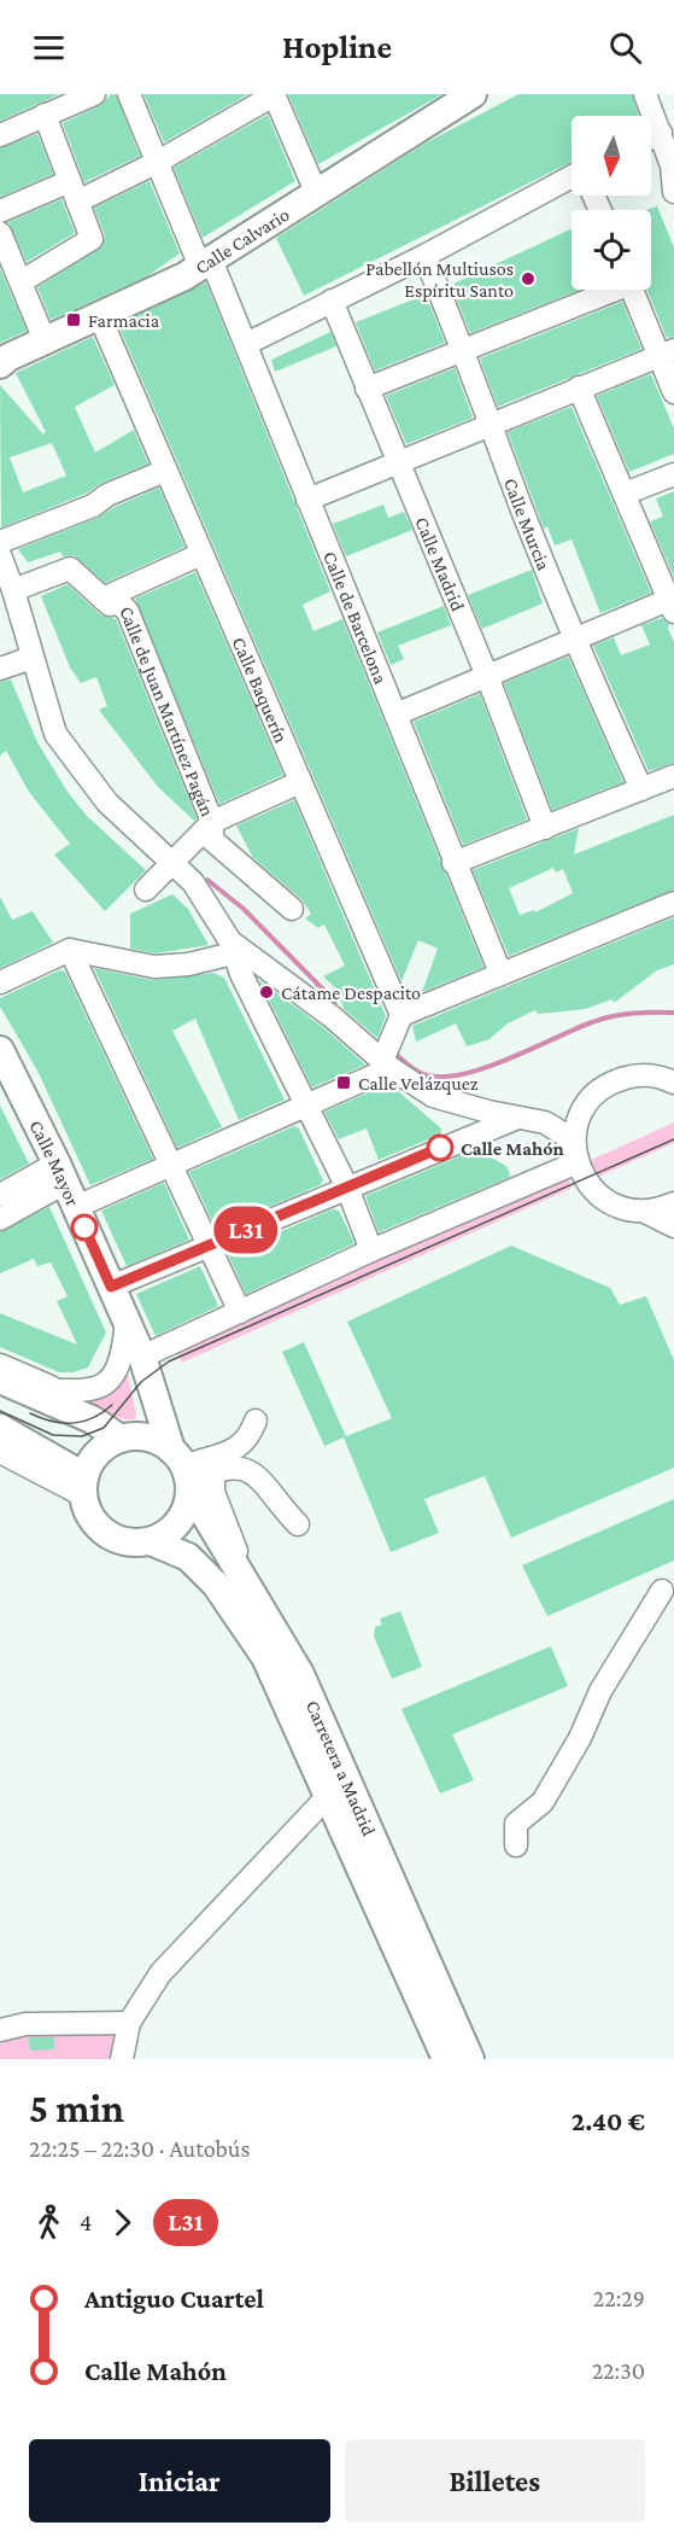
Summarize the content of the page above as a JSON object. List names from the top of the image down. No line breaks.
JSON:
{"streets":{"main road":["Calle Calvario","Calle Mayor","Carretera a Madrid"],"street":["Calle Murcia","Calle Madrid","Calle de Barcelona","Calle Baquerín","Calle de Juan Martínez Pagán"]},"crossings":[["Calle Calvario","Calle de Barcelona"],["Calle Calvario","Calle Baquerín"],["Calle Mayor","Carretera a Madrid"]],"places":{"other":["Pabellón Multiusos Espíritu Santo","Cátame Despacito","Calle Mahón"],"transit":["Farmacia","Calle Velázquez"]},"lines":["bus line L31"],"north":"bottom","page":{"header":"Hopline","on_map":"L31","heading":["5 min","22:25 – 22:30 · Autobús","2.40 €"],"legs":["4","L31"],"list":[{"name":"Antiguo Cuartel","value":"22:29"},{"name":"Calle Mahón","value":"22:30"}],"buttons":["Iniciar","Billetes"]}}
